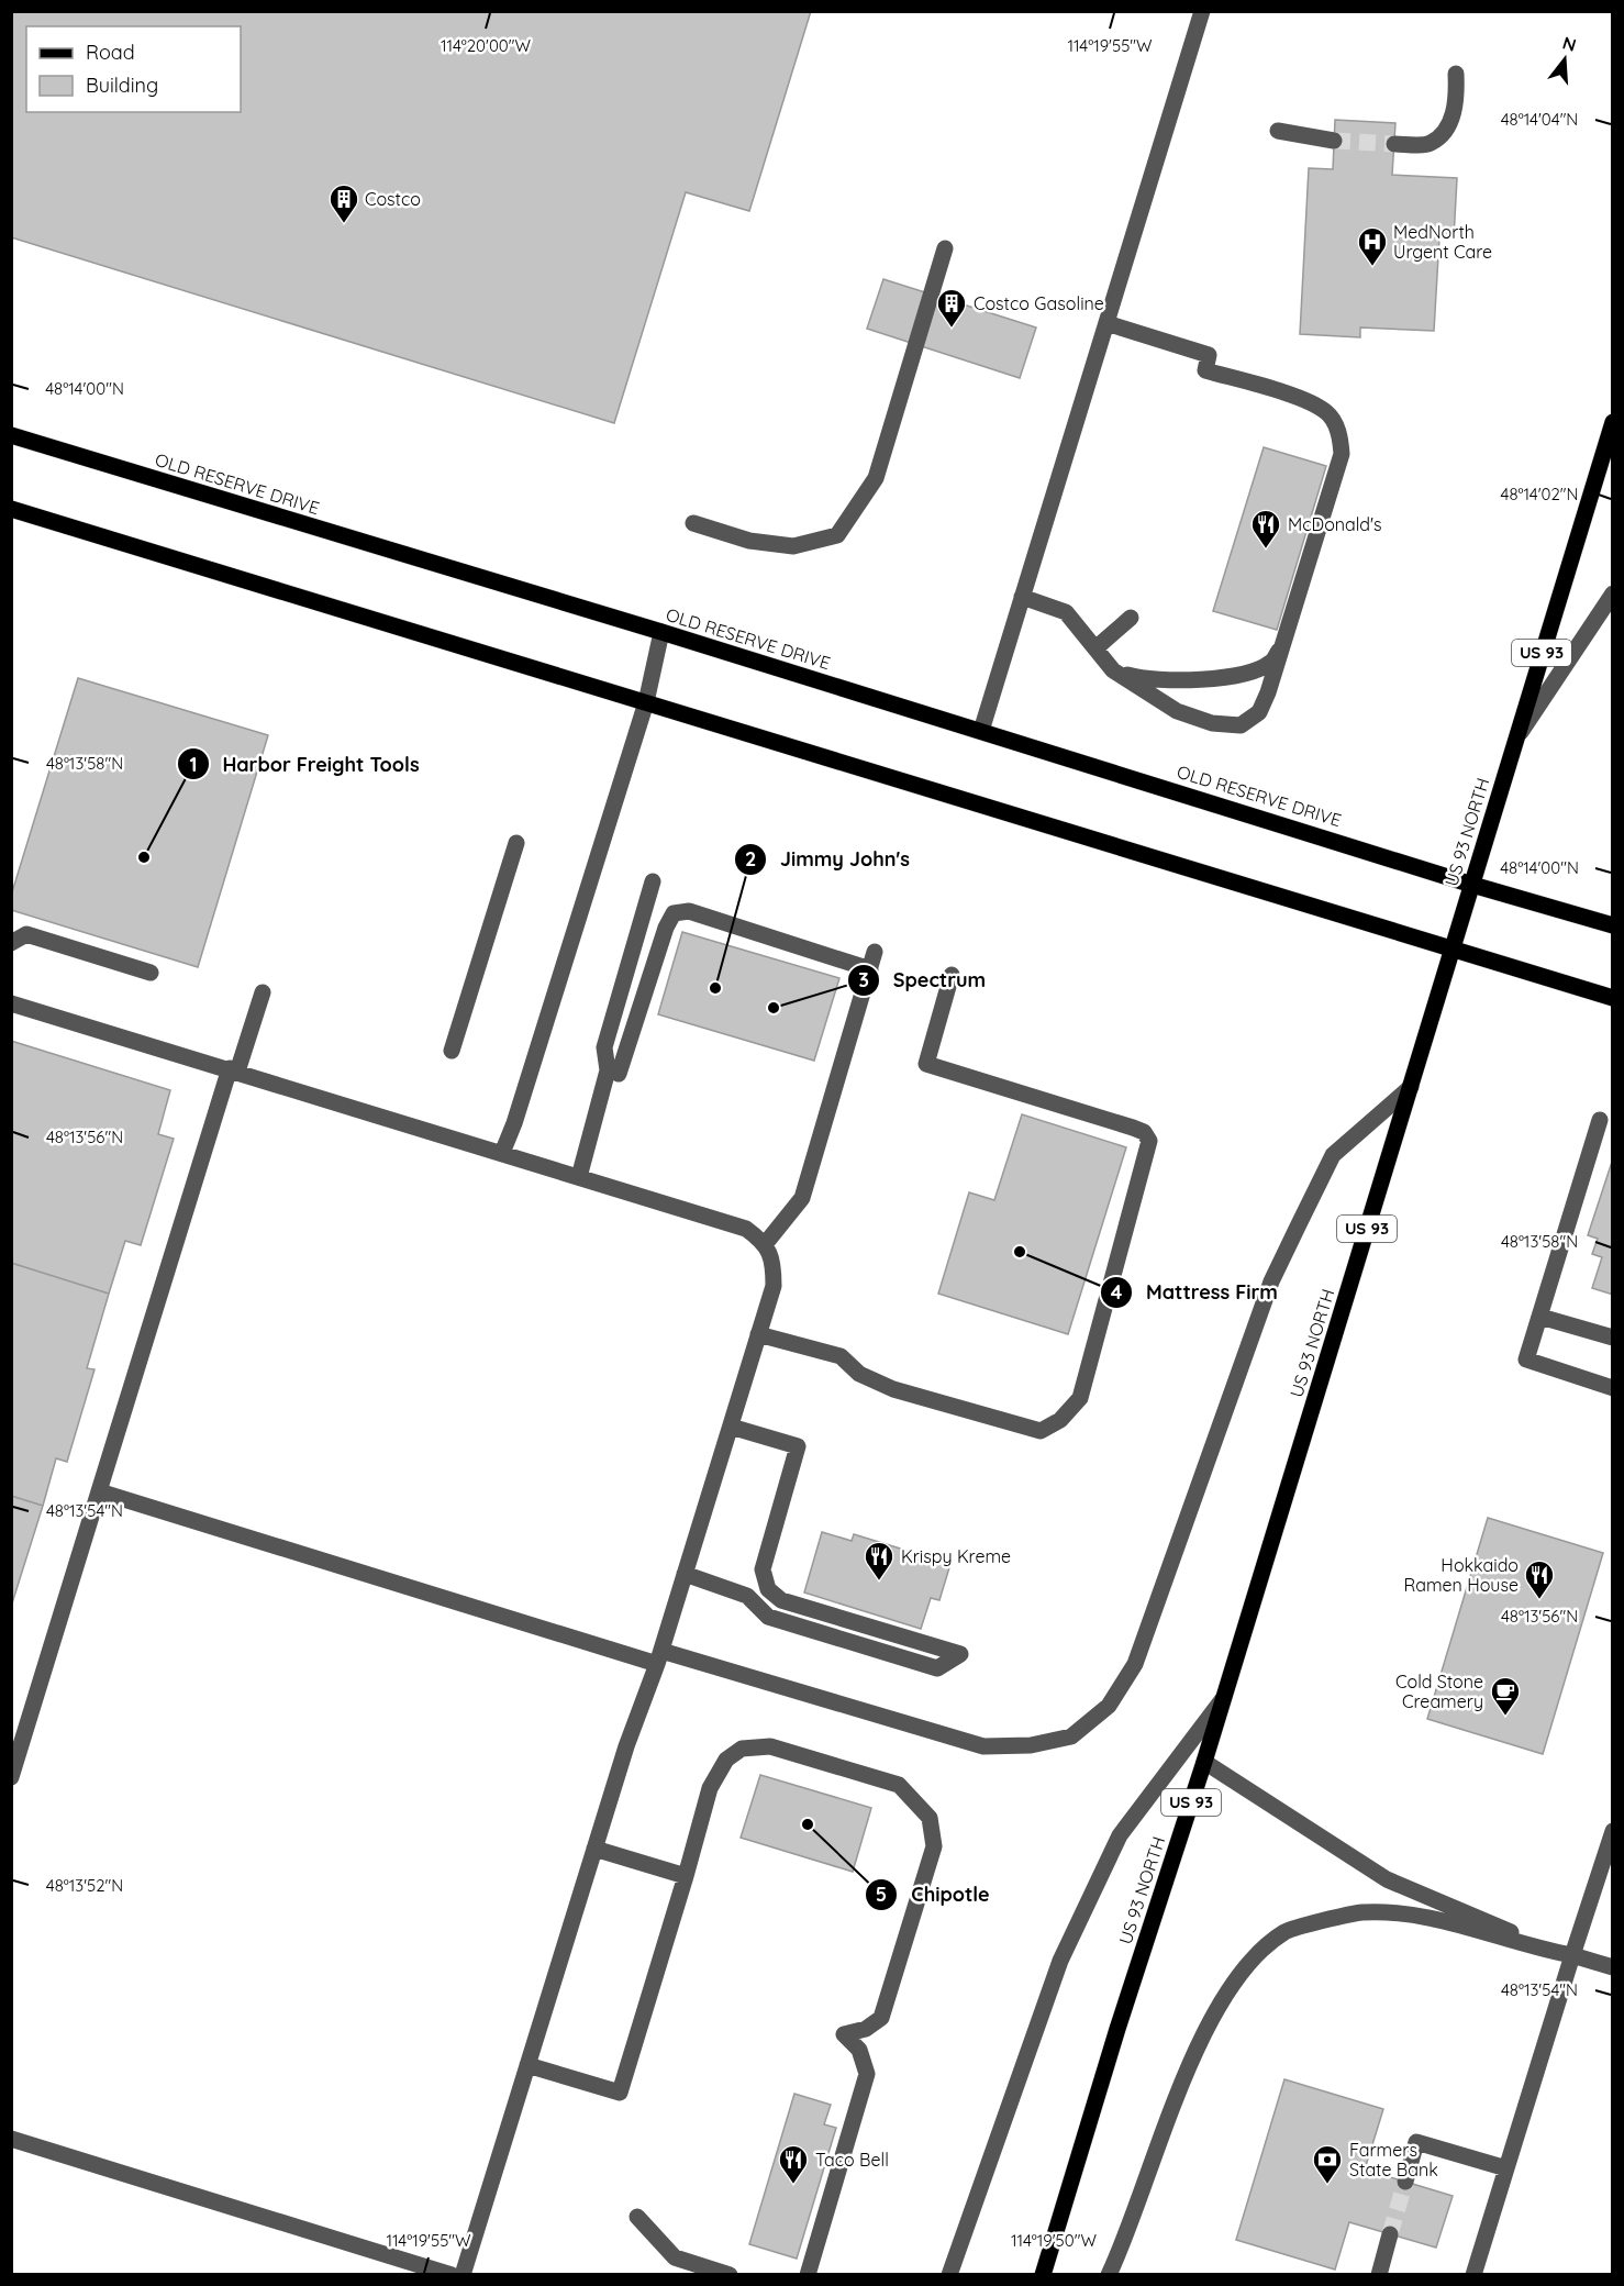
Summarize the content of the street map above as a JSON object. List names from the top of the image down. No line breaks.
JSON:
{"streets":{"main road":["OLD RESERVE DRIVE","US 93","US 93 NORTH"]},"crossings":[["OLD RESERVE DRIVE","US 93 NORTH"]],"places":{"building":["Costco","Costco Gasoline"],"hospital":["MedNorth Urgent Care"],"restaurant":["McDonald's","Krispy Kreme","Hokkaido Ramen House","Taco Bell"],"other":["Harbor Freight Tools","Jimmy John's","Spectrum","Mattress Firm","Chipotle"],"cafe":["Cold Stone Creamery"],"bank":["Farmers State Bank"]},"legend":["Road","Building"],"north":"top","coordinates":["114°20'00\"W","114°19'55\"W","48°14'04\"N","48°14'00\"N","48°14'02\"N","48°13'58\"N","48°13'56\"N","48°13'54\"N","48°13'52\"N","114°19'50\"W"]}
